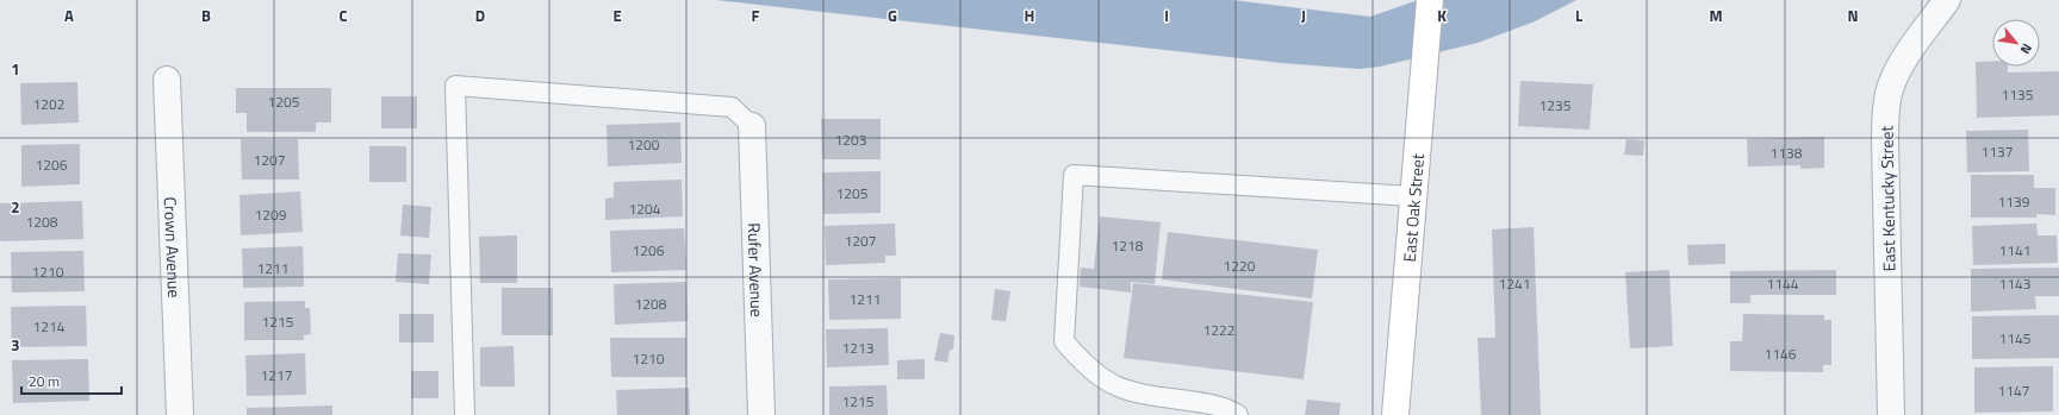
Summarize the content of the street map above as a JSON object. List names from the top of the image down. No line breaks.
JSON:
{"streets":{"main road":["East Oak Street"],"street":["East Kentucky Street","Crown Avenue","Rufer Avenue"]},"house_numbers":["1135","1205","1202","1235","1203","1200","1137","1138","1207","1206","1205","1139","1204","1209","1208","1207","1218","1206","1141","1220","1211","1210","1241","1144","1143","1211","1208","1215","1214","1222","1145","1213","1146","1210","1217","1147","1215"],"scale_bar":"20 m","north":"bottom right","grid":{"columns":["A","B","C","D","E","F","G","H","I","J","K","L","M","N"],"rows":["1","2","3"]}}
